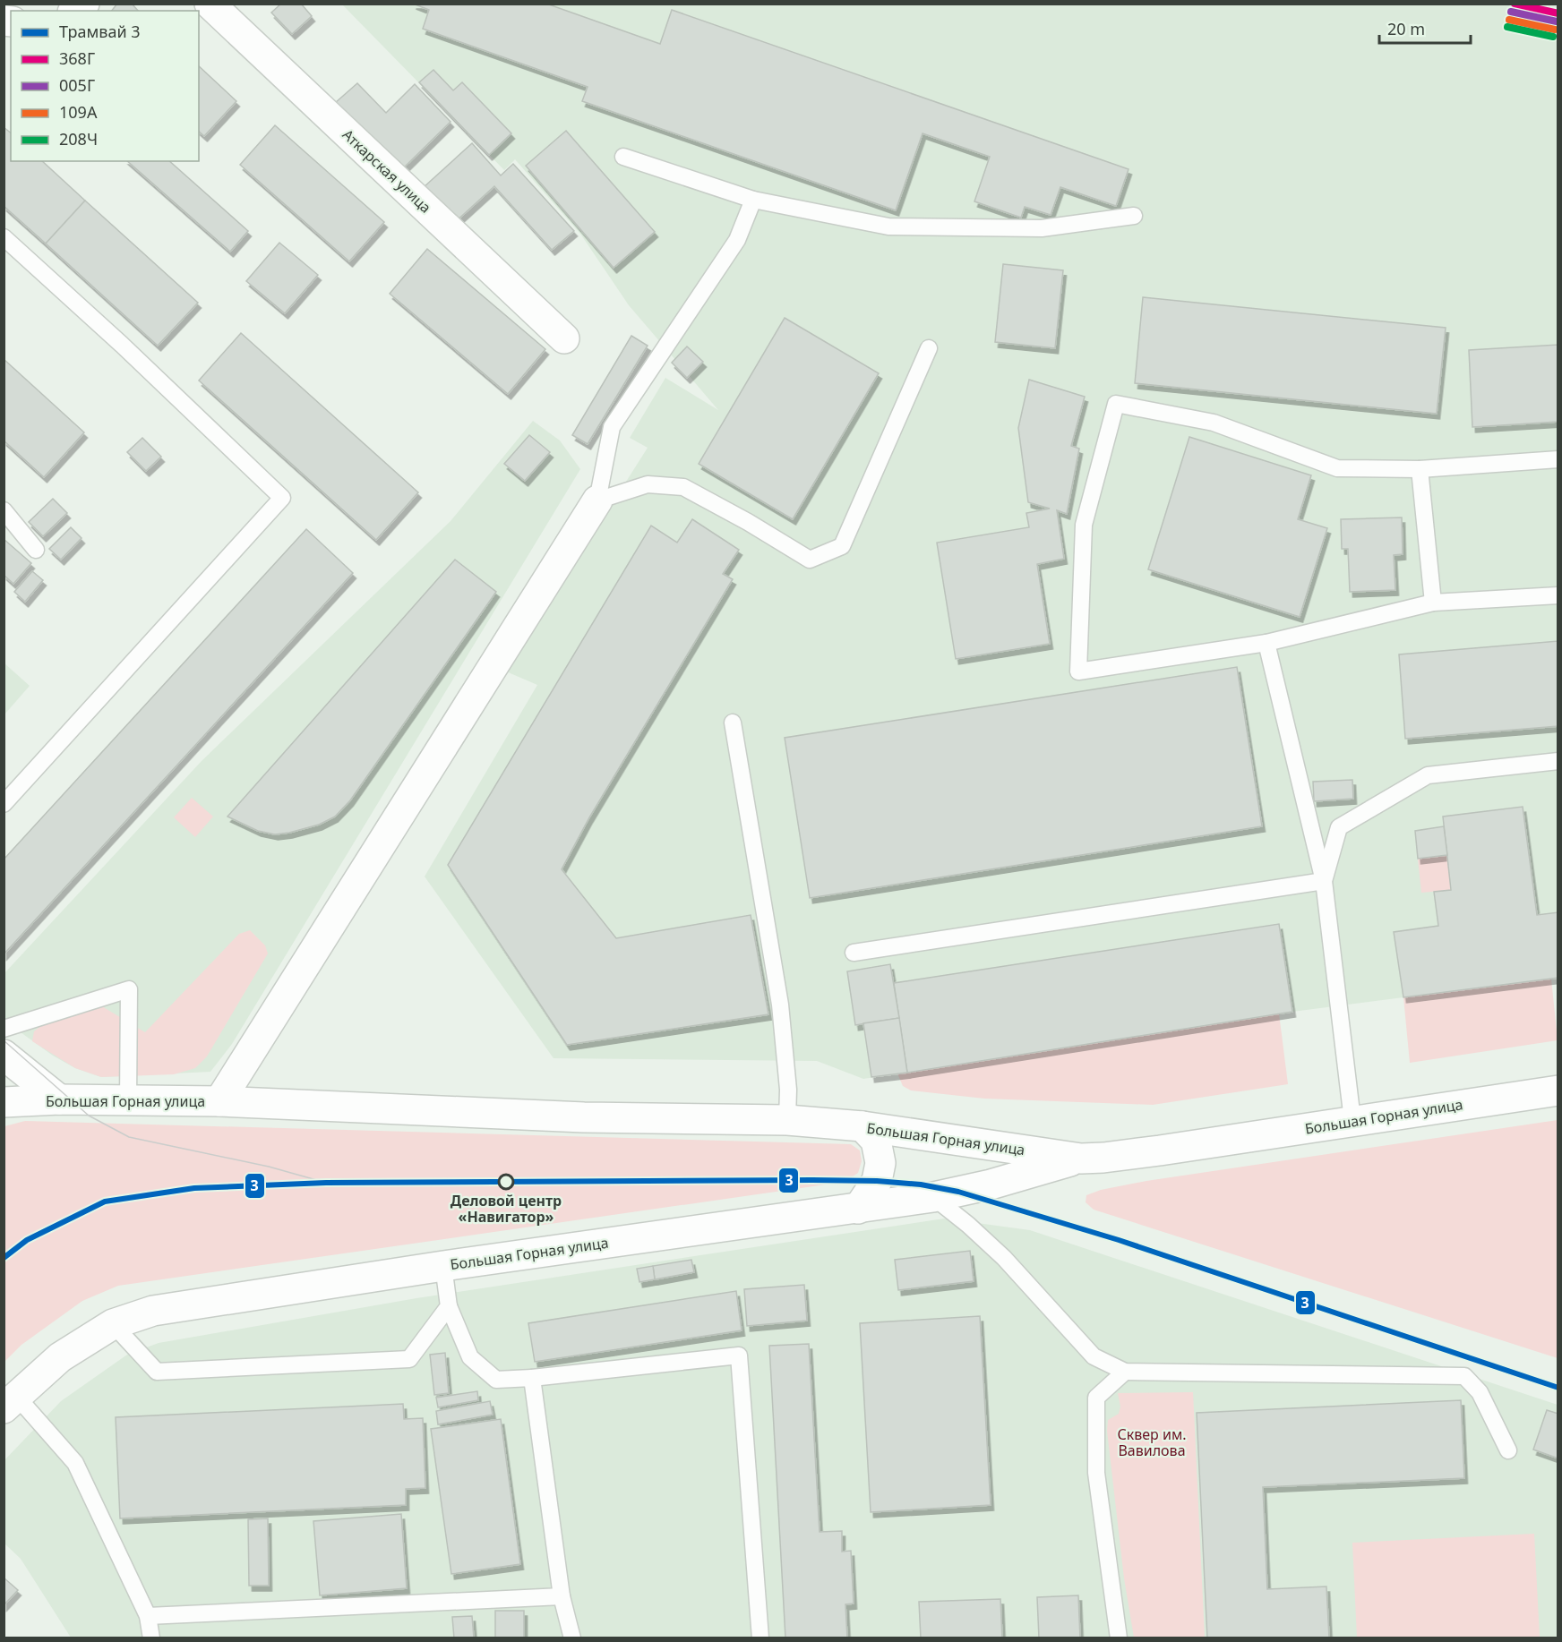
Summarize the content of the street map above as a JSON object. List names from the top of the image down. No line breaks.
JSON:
{"streets":{"main road":["Аткарская улица","Большая Горная улица"]},"parks":["Сквер им. Вавилова"],"places":["Деловой центр «Навигатор»"],"lines":["transit line 368Г","transit line 005Г","transit line 109А","transit line 208Ч","tram line 3"],"legend":["Трамвай 3","368Г","005Г","109А","208Ч"],"scale_bar":"20 m"}
